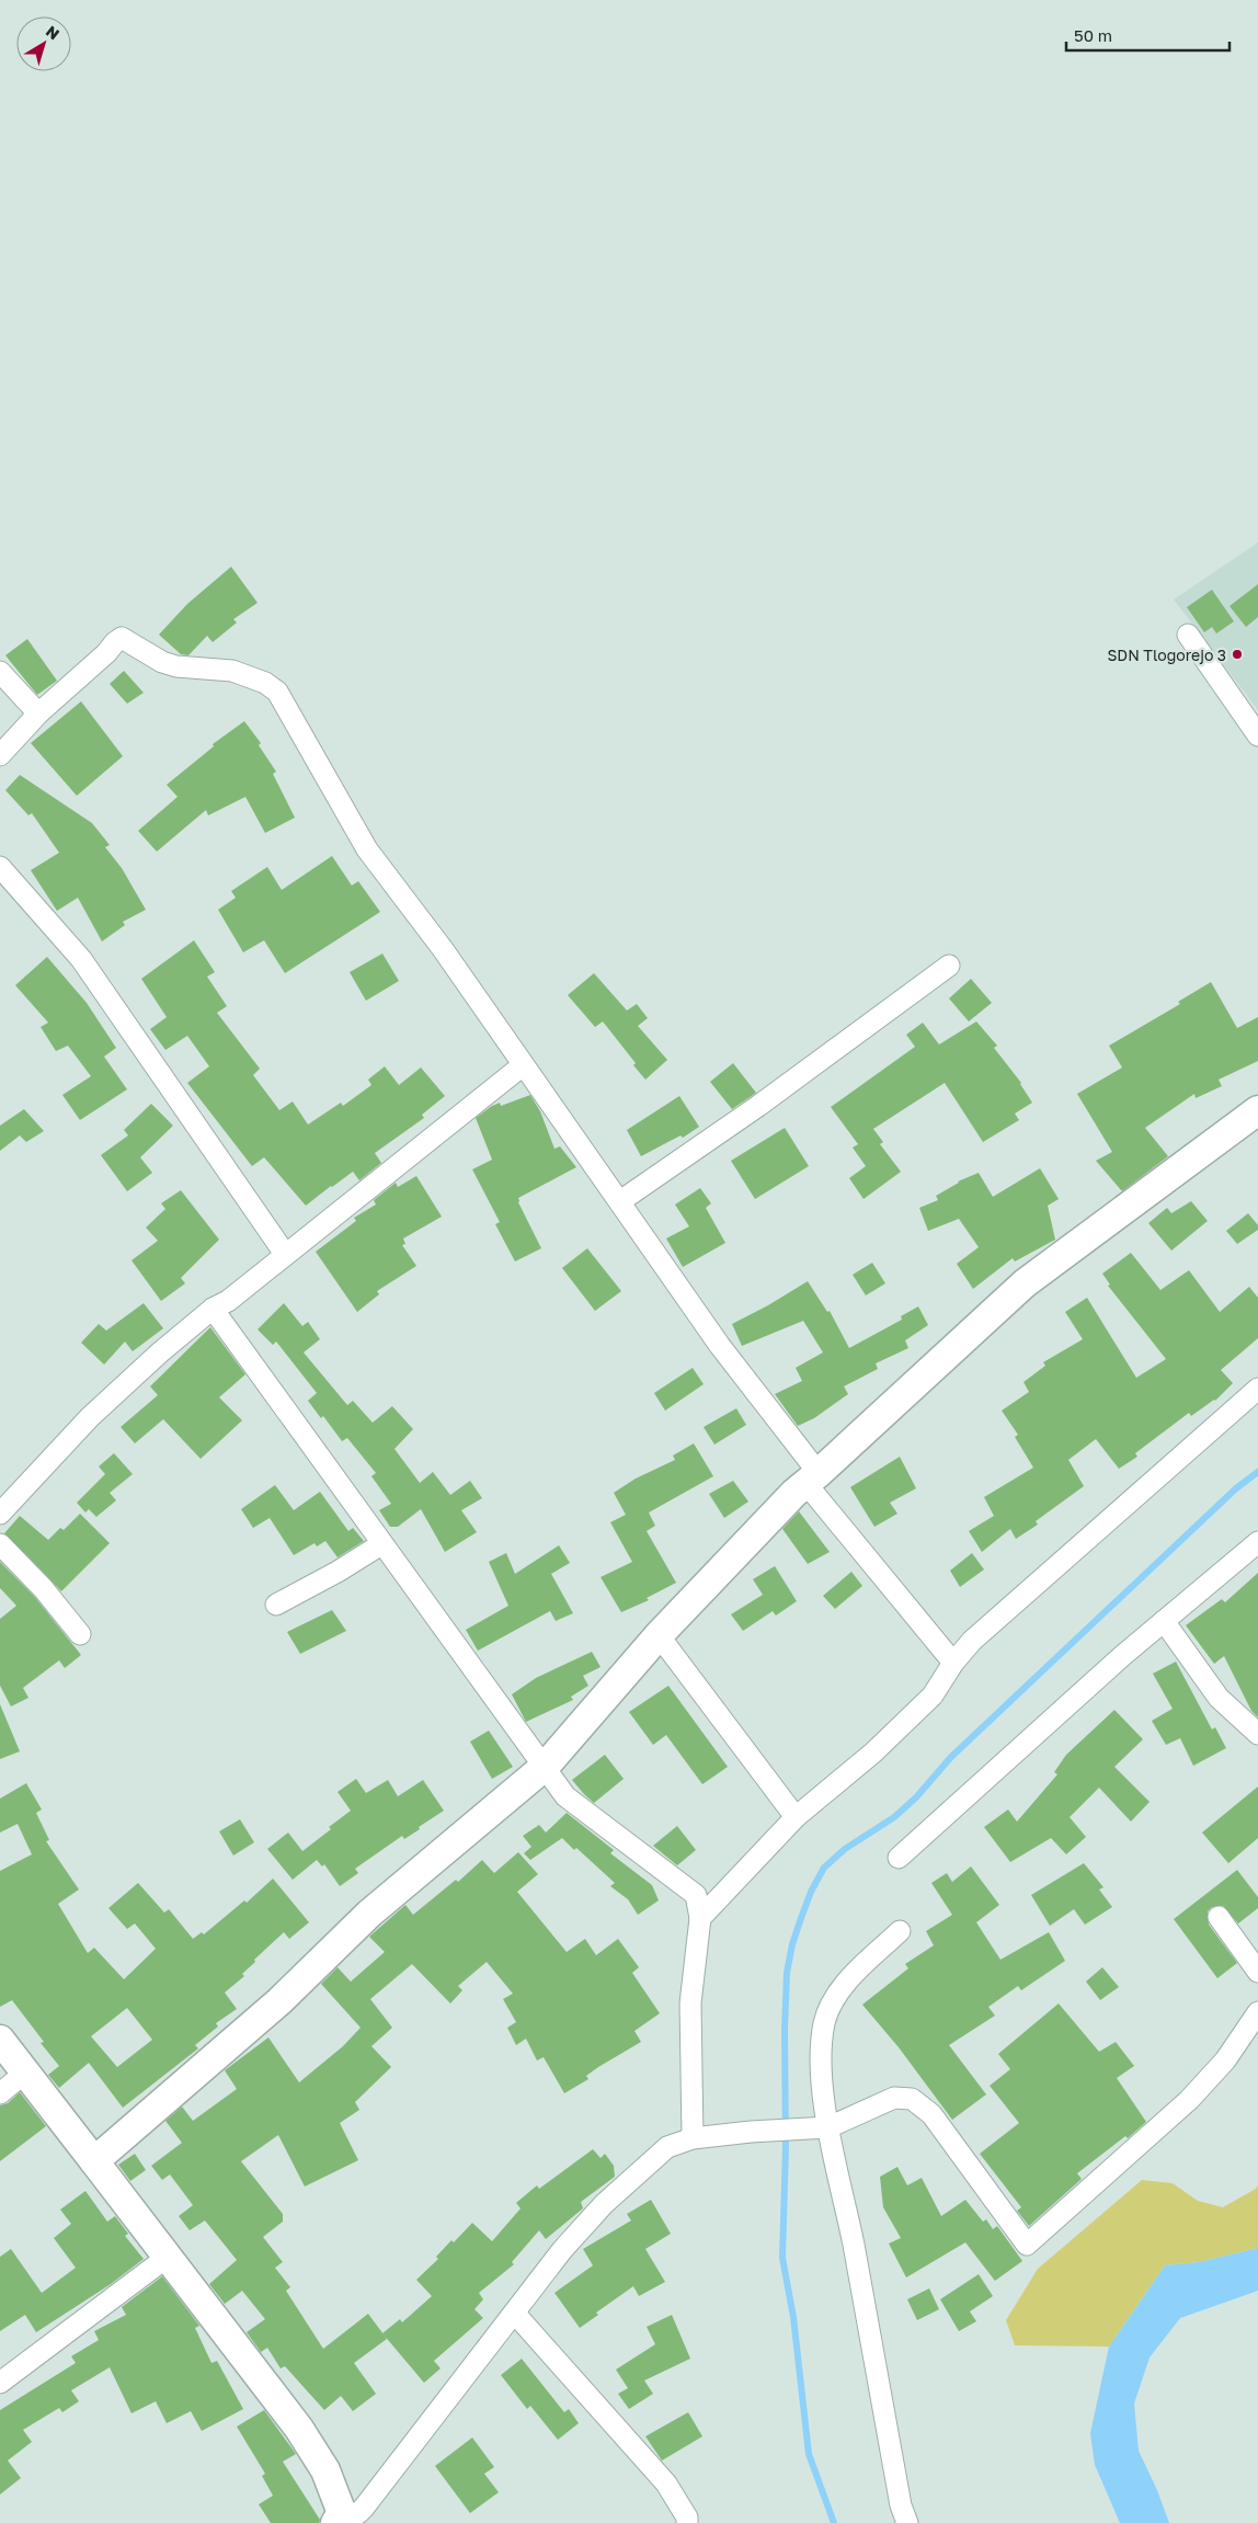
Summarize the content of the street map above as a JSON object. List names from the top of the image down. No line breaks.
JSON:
{"places":["SDN Tlogorejo 3"],"scale_bar":"50 m","north":"top right"}
